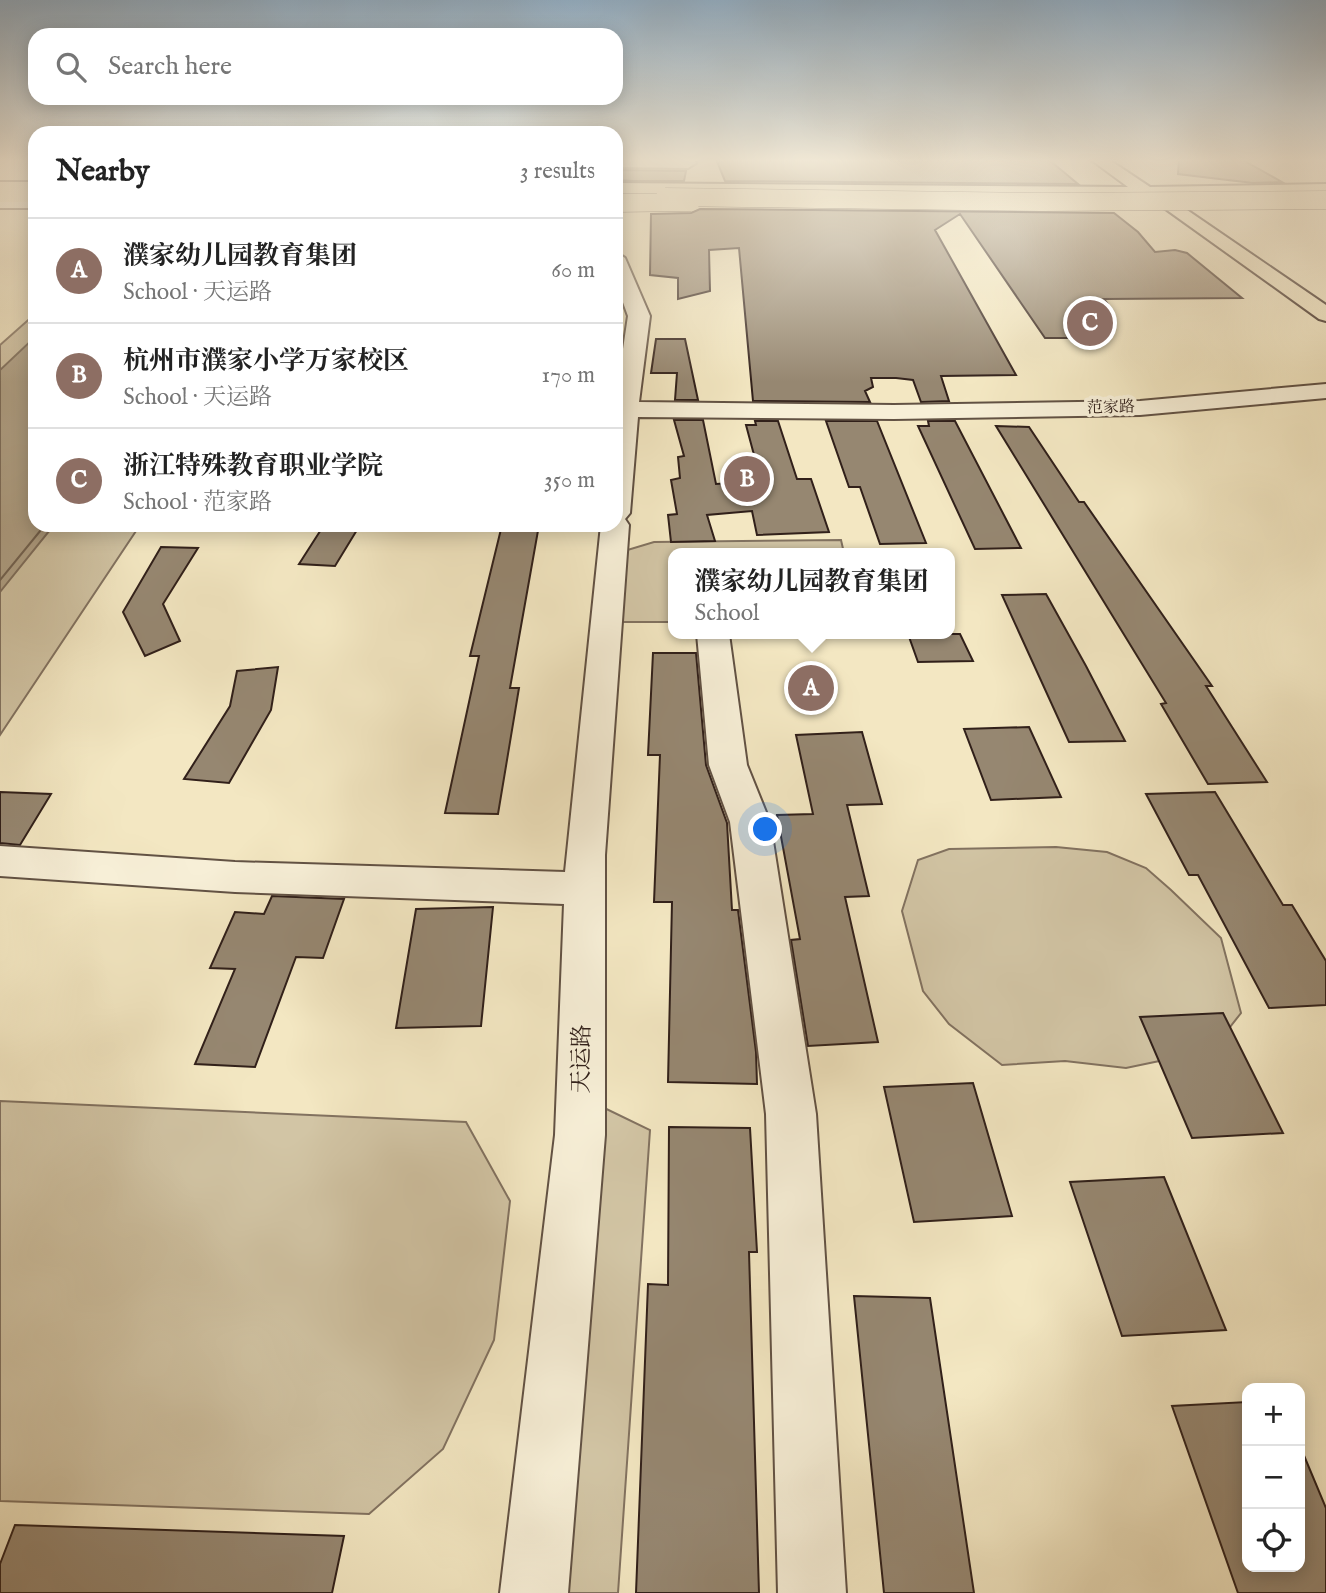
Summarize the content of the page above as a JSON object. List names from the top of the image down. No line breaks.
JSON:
{"streets":{"street":["范家路","天运路"]},"page":{"search":"Search here","heading":["Nearby","3 results"],"list":[{"mark":"A","name":"濮家幼儿园教育集团","note":"School · 天运路","value":"60 m"},{"mark":"B","name":"杭州市濮家小学万家校区","note":"School · 天运路","value":"170 m"},{"mark":"C","name":"浙江特殊教育职业学院","note":"School · 范家路","value":"350 m"}],"pins":["C","B","A"],"popup":["濮家幼儿园教育集团","School"],"map_buttons":["+","−"]}}
